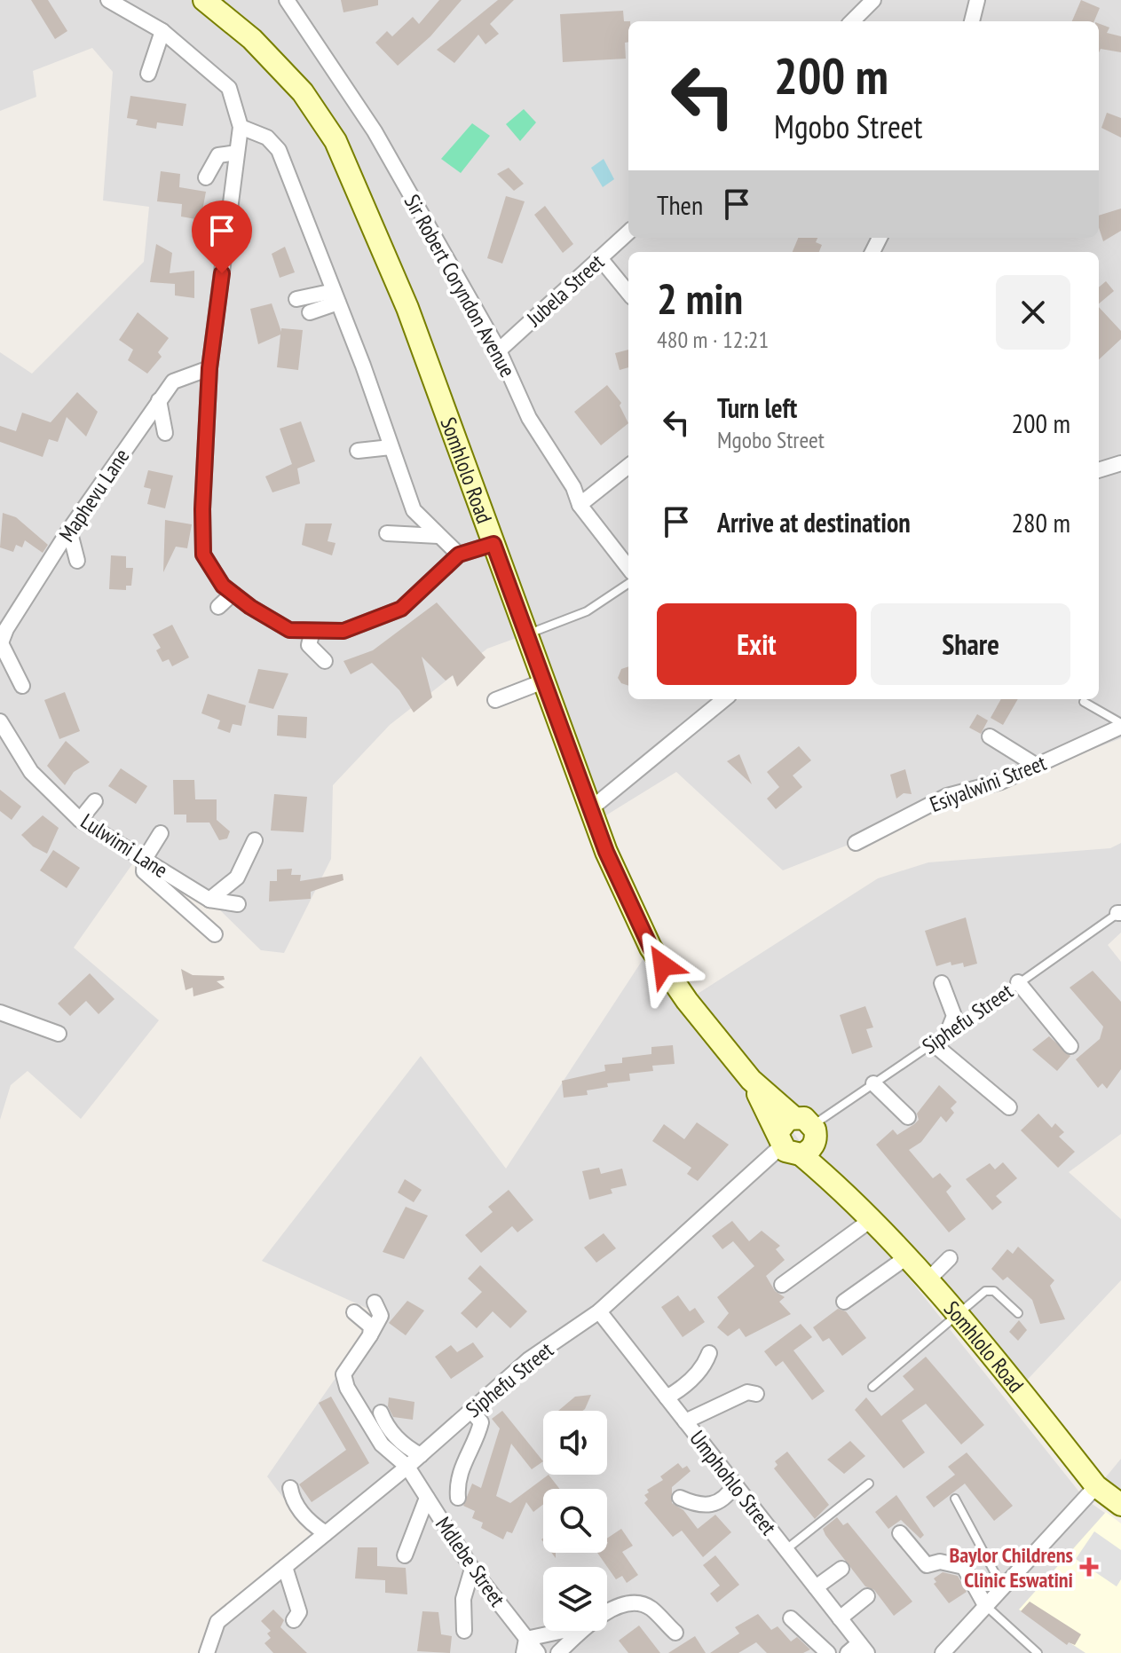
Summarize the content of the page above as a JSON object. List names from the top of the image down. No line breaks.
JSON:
{"streets":{"main road":["Somhlolo Road"],"street":["Sir Robert Coryndon Avenue","Jubela Street","Maphevu Lane","Esiyalwini Street","Lulwimi Lane","Siphefu Street","Umphohlo Street","Mdlebe Street"]},"crossings":[["Sir Robert Coryndon Avenue","Jubela Street"],["Somhlolo Road","Siphefu Street"],["Siphefu Street","Umphohlo Street"],["Siphefu Street","Mdlebe Street"]],"places":{"health":["Baylor Childrens Clinic Eswatini"]},"page":{"turn":["200 m","Mgobo Street"],"then":"Then","heading":["2 min","480 m · 12:21"],"list":[{"name":"Turn left","note":"Mgobo Street","value":"200 m"},{"name":"Arrive at destination","value":"280 m"}],"buttons":["Exit","Share"]}}
